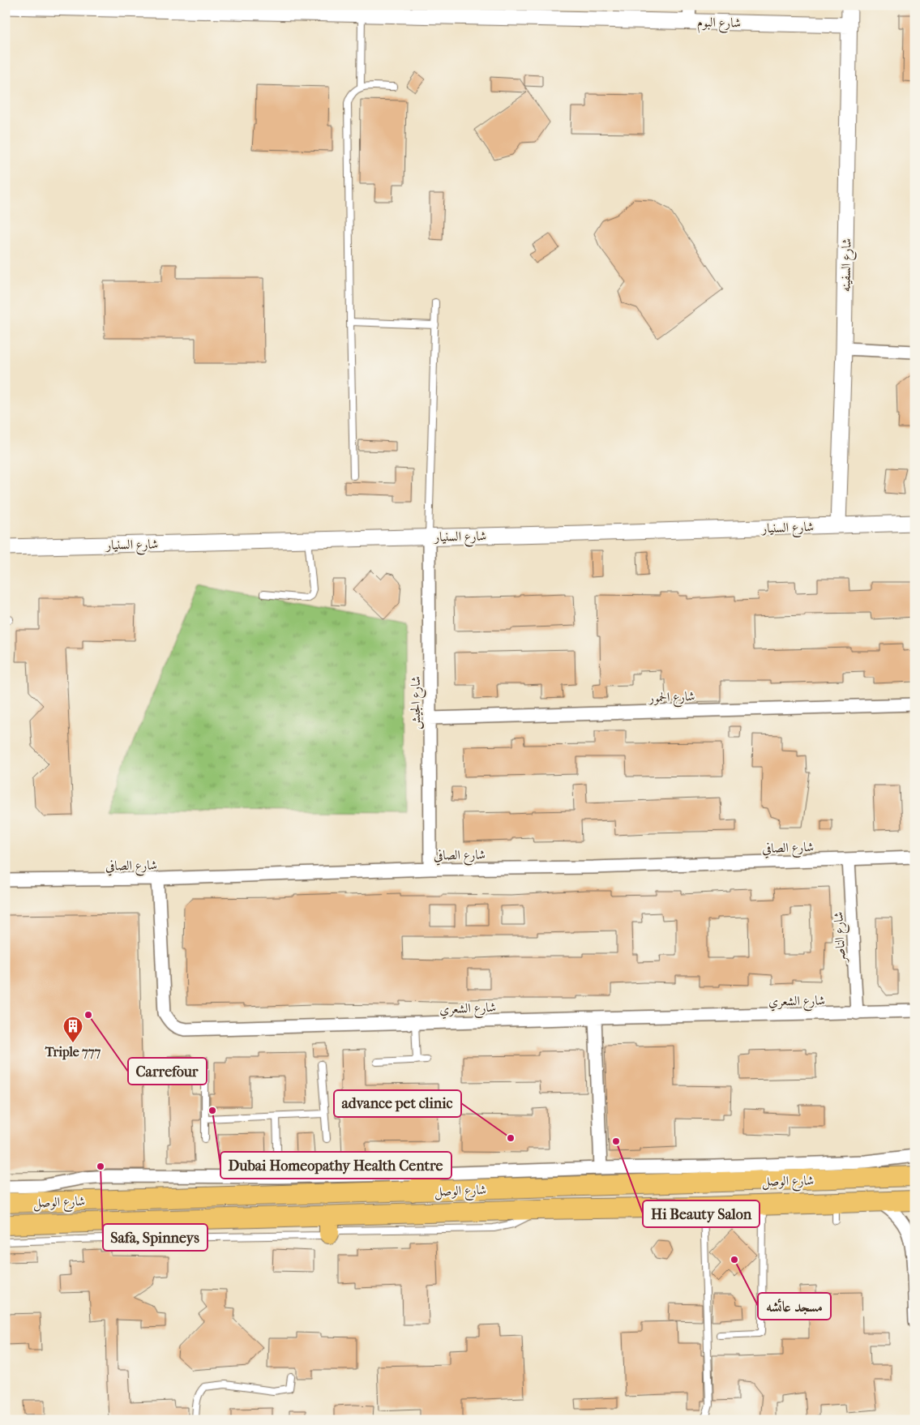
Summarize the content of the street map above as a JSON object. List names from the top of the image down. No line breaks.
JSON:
{"streets":{"main road":["شارع الوصل"],"street":["شارع البوم","شارع السفينه","شارع السنيار","شارع الحمور","شارع الجيش","شارع الصافي","شارع الناصر","شارع الشعري"]},"crossings":[["شارع البوم","شارع السفينه"],["شارع السفينه","شارع السنيار"],["شارع السنيار","شارع الجيش"],["شارع الحمور","شارع الجيش"],["شارع الجيش","شارع الصافي"],["شارع الصافي","شارع الناصر"],["شارع الصافي","شارع الشعري"],["شارع الناصر","شارع الشعري"]],"places":{"other":["Carrefour","Dubai Homeopathy Health Centre","advance pet clinic","Hi Beauty Salon","Safa, Spinneys","مسجد عائشه"],"building":["Triple 777"]}}
